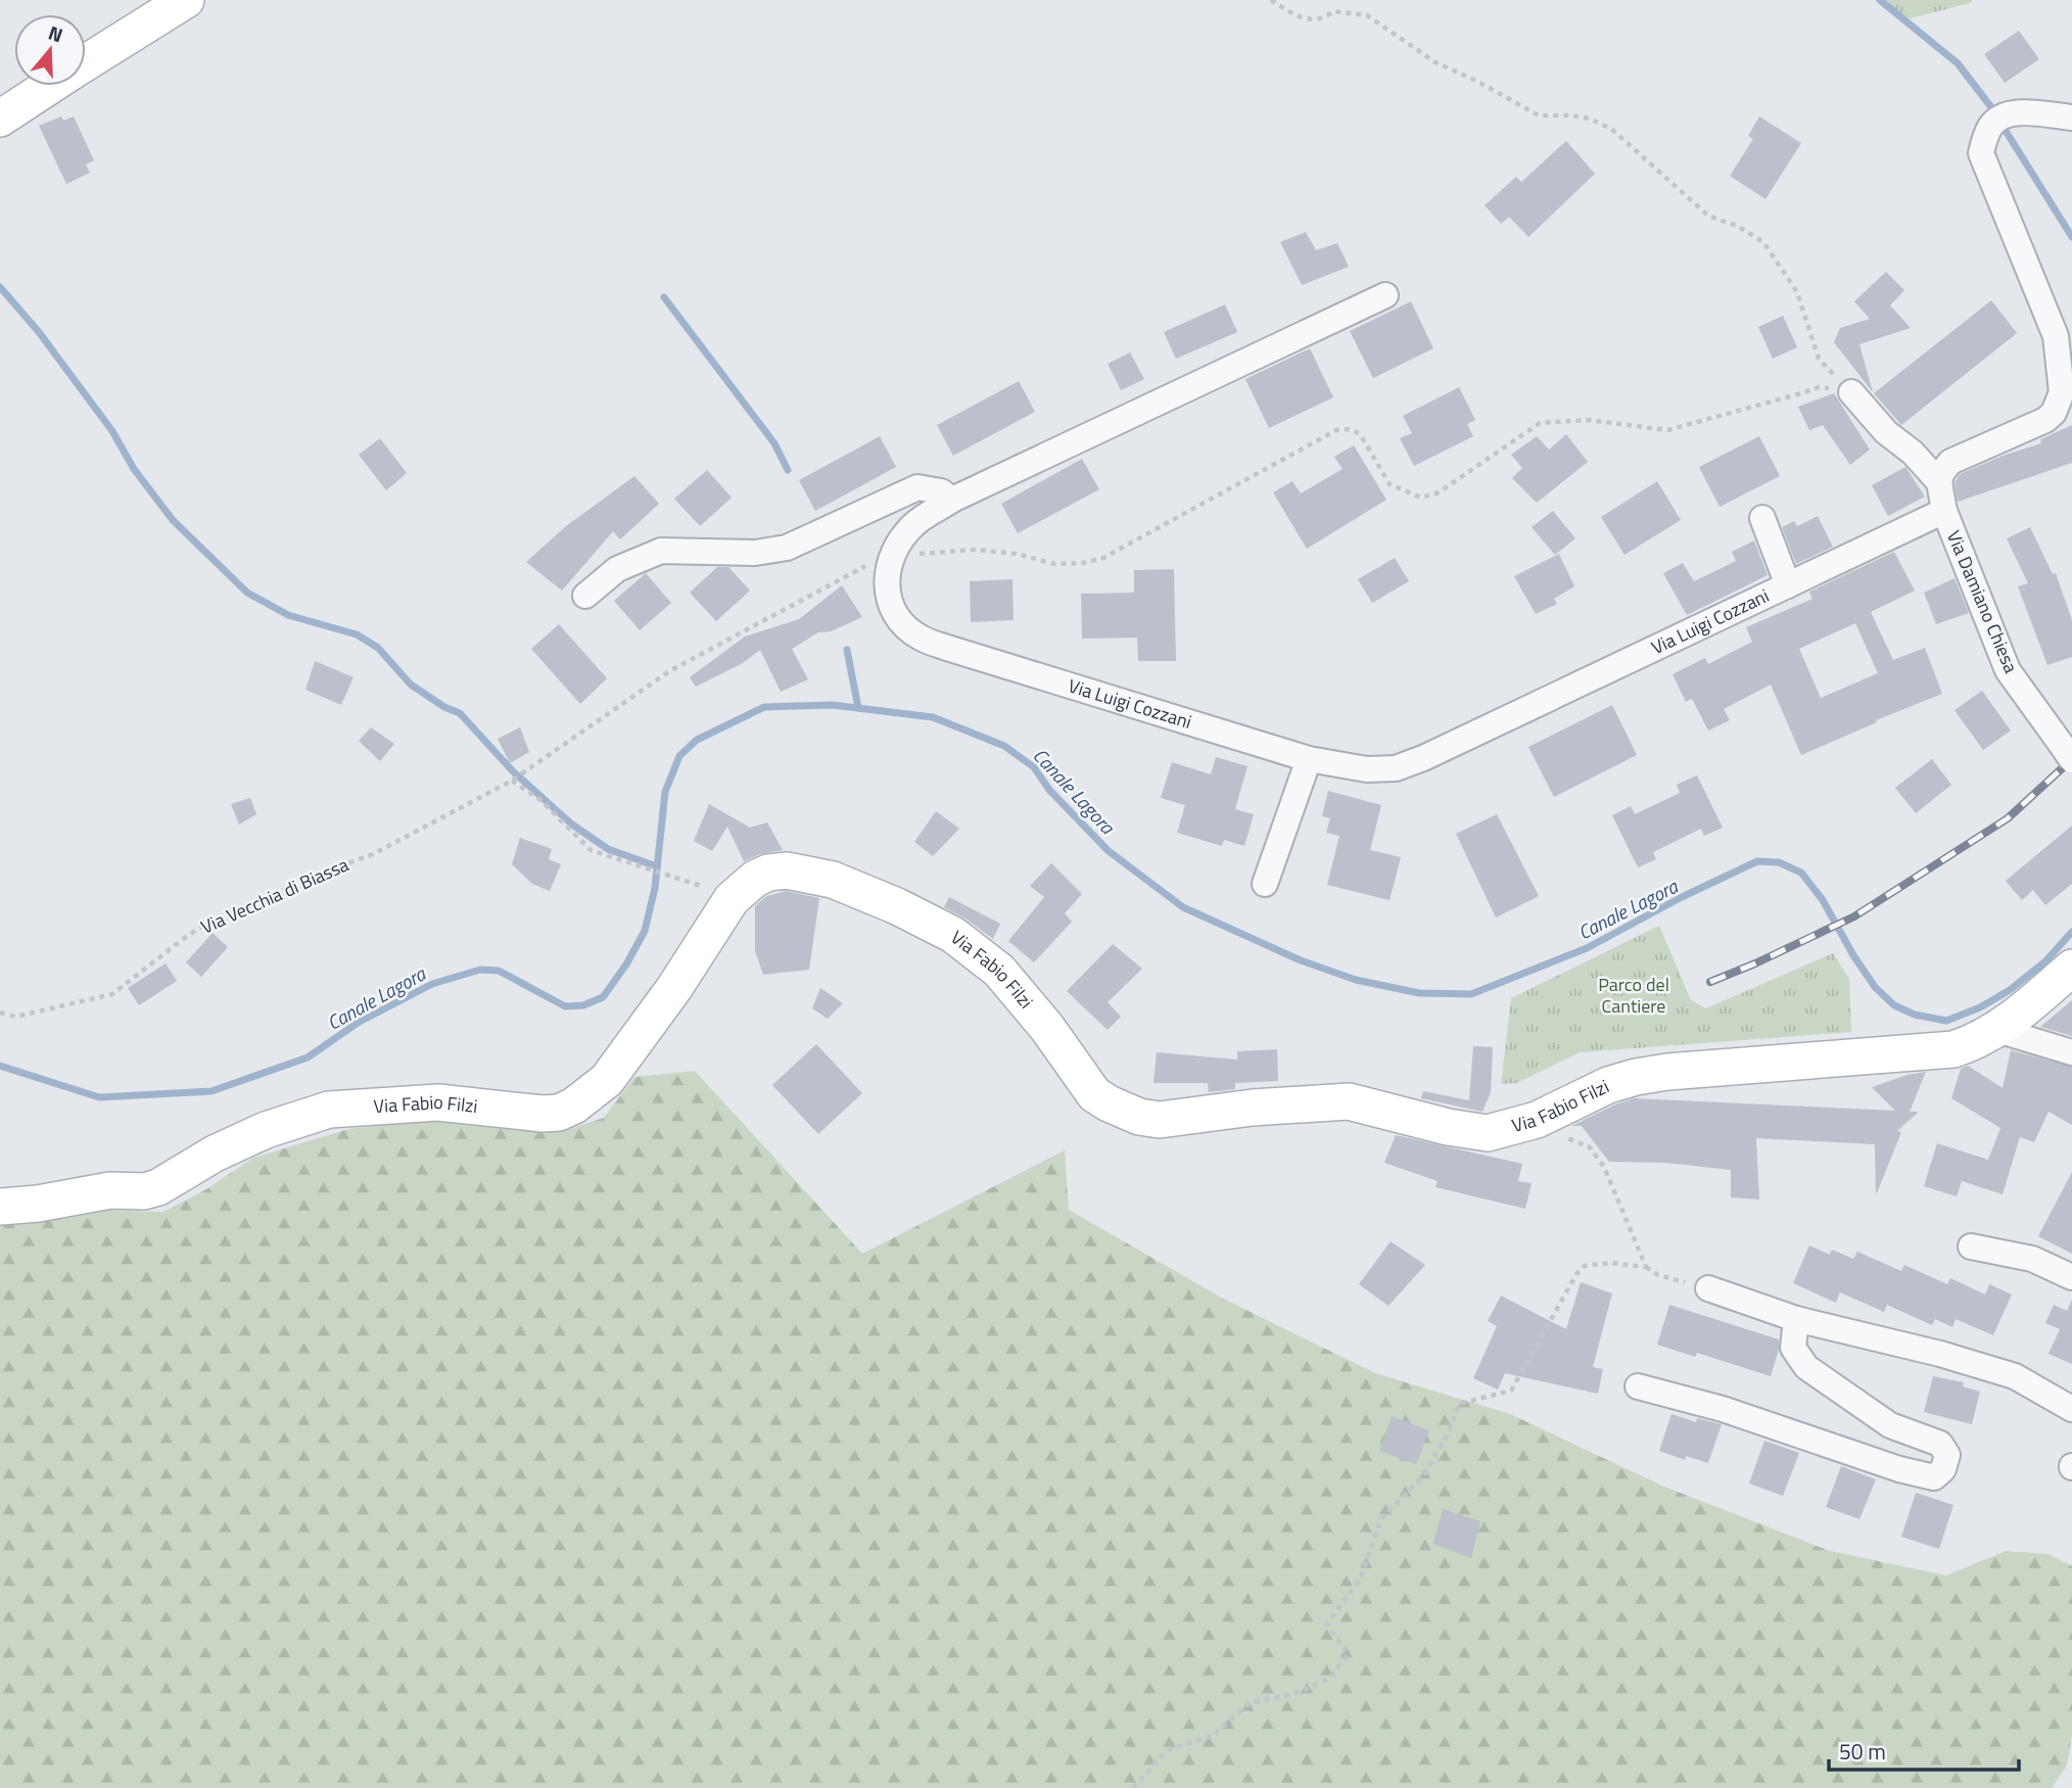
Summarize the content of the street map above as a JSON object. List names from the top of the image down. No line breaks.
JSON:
{"streets":{"street":["Via Damiano Chiesa","Via Luigi Cozzani","Via Fabio Filzi"],"path":["Via Vecchia di Biassa"]},"crossings":[["Via Damiano Chiesa","Via Luigi Cozzani"],["Via Luigi Cozzani","Via Vecchia di Biassa"]],"water":["Canale Lagora"],"parks":["Parco del Cantiere"],"scale_bar":"50 m","north":"top"}
